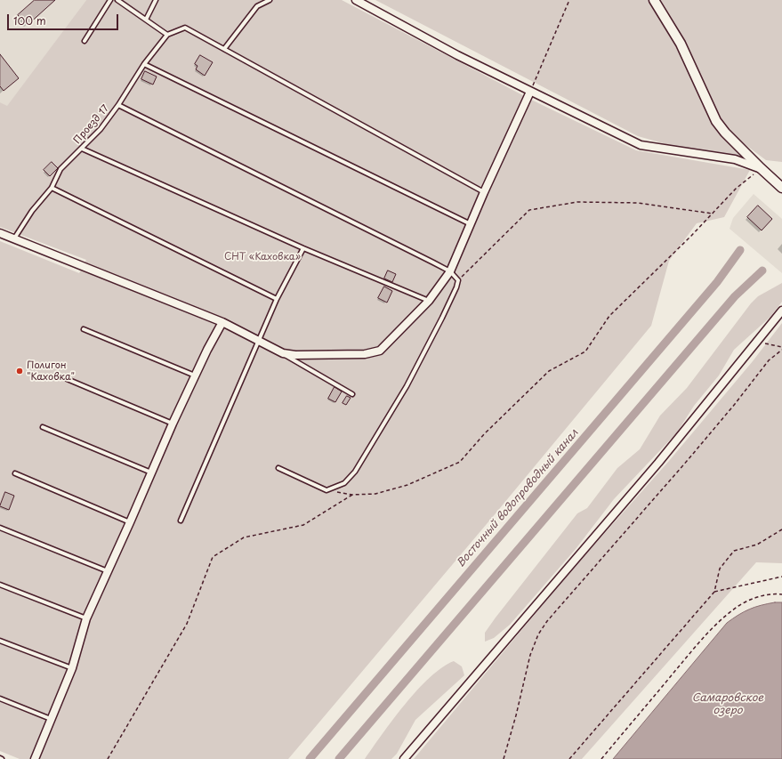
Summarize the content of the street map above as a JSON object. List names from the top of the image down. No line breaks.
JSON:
{"streets":{"lane":["Проезд 17"]},"water":["Восточный водопроводный канал","Самаровское озеро"],"parks":["СНТ «Каховка»"],"places":["Полигон \"Каховка\""],"scale_bar":"100 m"}
